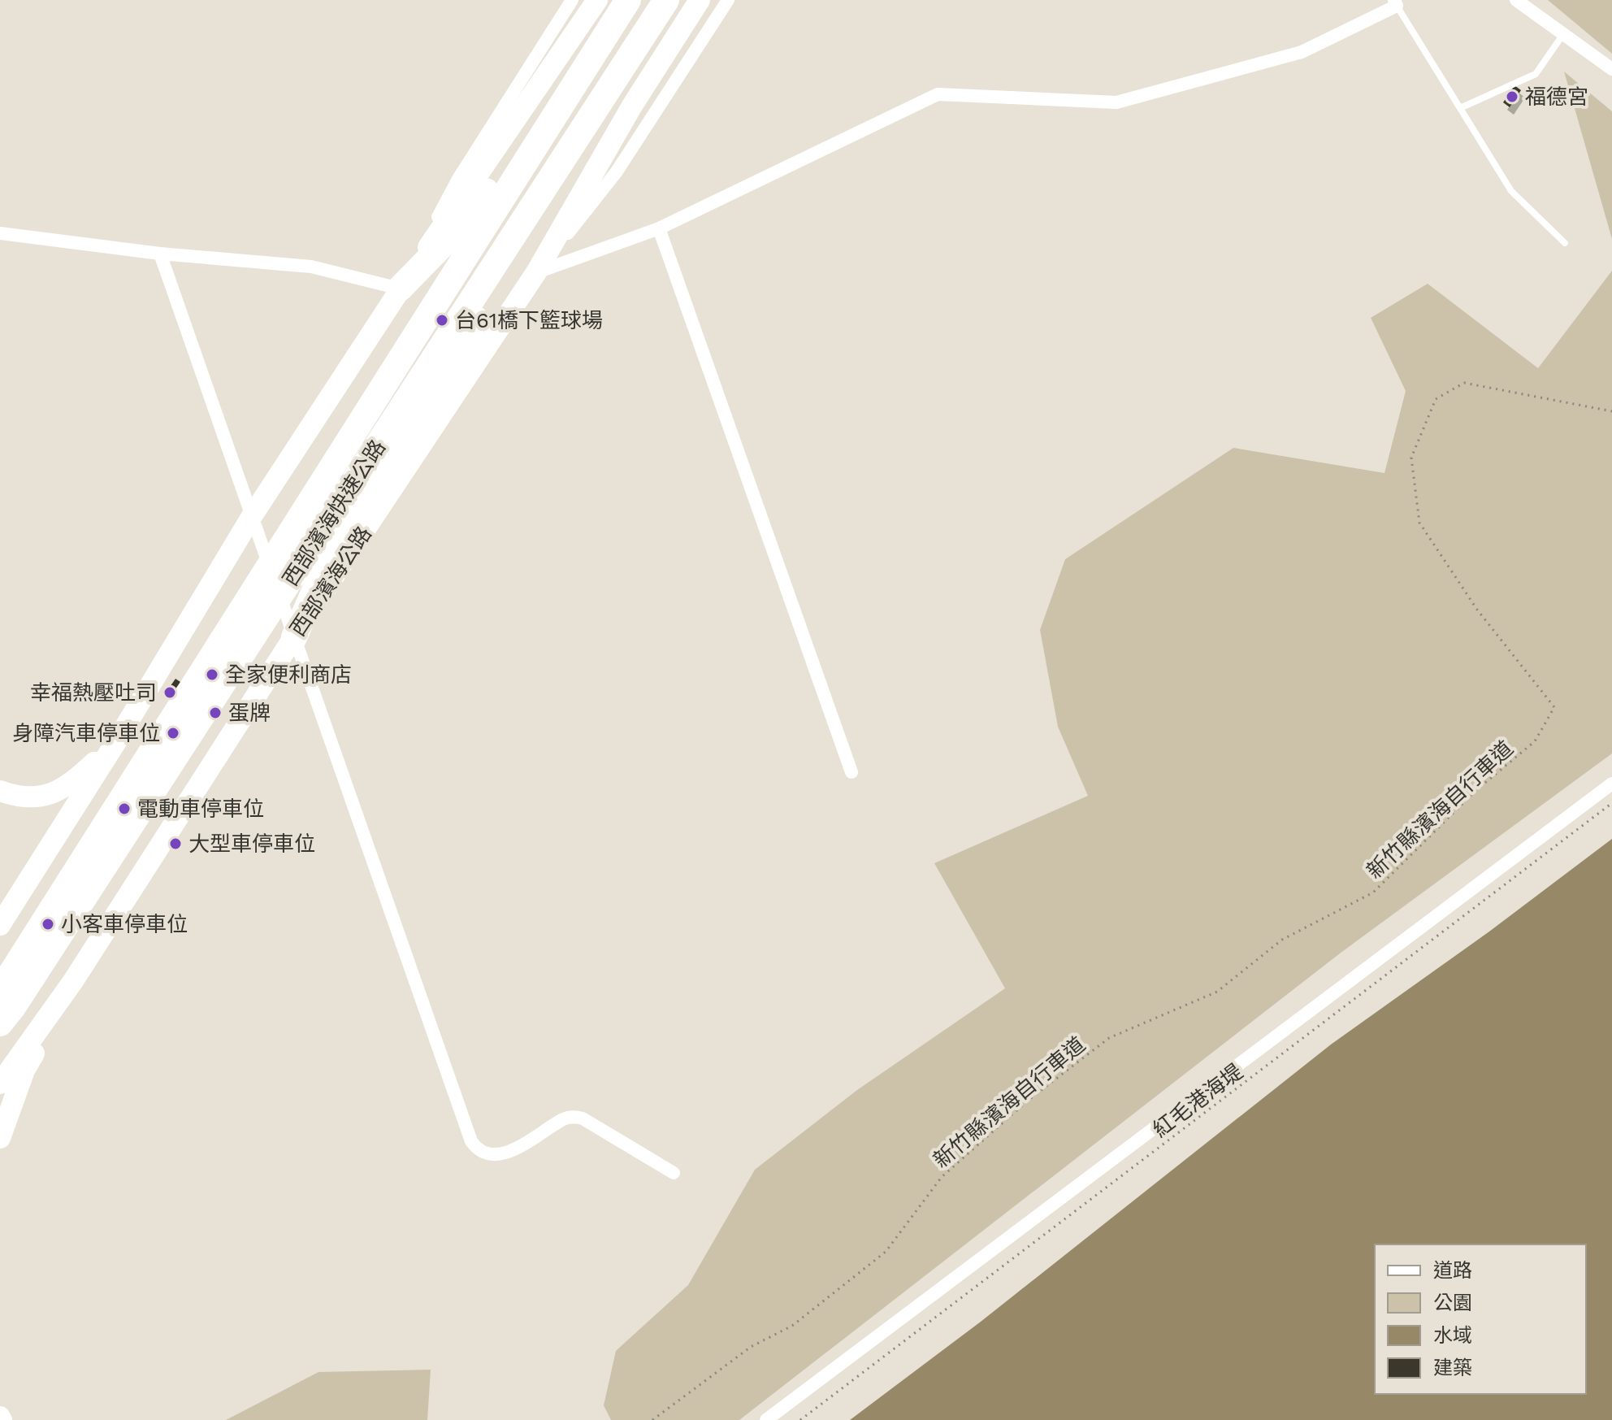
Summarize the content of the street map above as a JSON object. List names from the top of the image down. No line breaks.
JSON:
{"streets":{"highway":["西部濱海快速公路"],"main road":["西部濱海公路"],"path":["新竹縣濱海自行車道","紅毛港海堤"]},"places":["福德宮","台61橋下籃球場","全家便利商店","幸福熱壓吐司","蛋牌","身障汽車停車位","電動車停車位","大型車停車位","小客車停車位"],"legend":["道路","公園","水域","建築"]}
